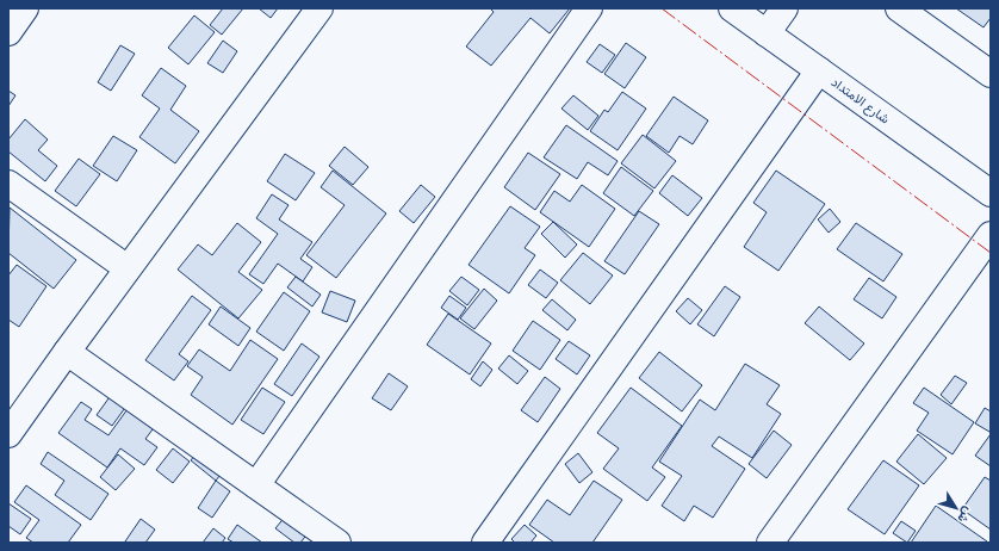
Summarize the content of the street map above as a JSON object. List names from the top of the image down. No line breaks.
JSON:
{"streets":{"street":["شارع الامتداد"]},"north":"bottom right"}
